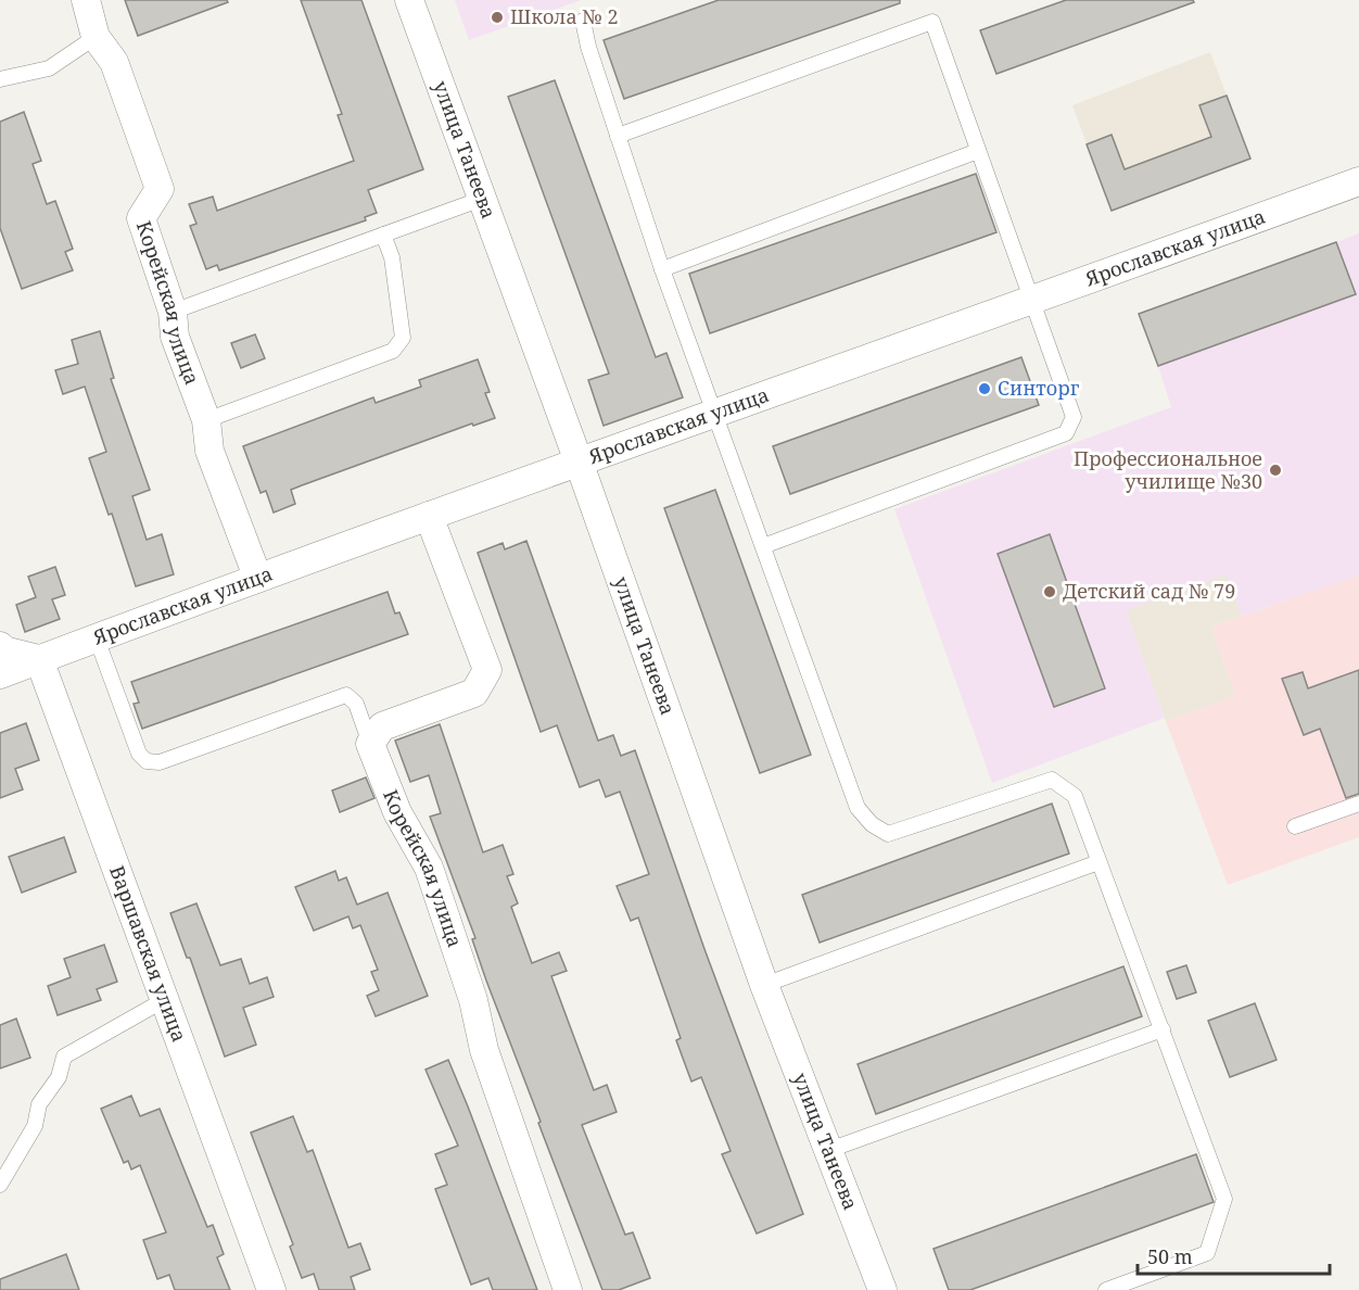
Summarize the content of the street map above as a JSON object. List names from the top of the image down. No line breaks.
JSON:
{"streets":{"street":["улица Танеева","Ярославская улица","Корейская улица","Варшавская улица"]},"crossings":[["улица Танеева","Ярославская улица"],["Ярославская улица","Корейская улица"],["Ярославская улица","Варшавская улица"]],"places":["Школа № 2","Синторг","Профессиональное училище №30","Детский сад № 79"],"scale_bar":"50 m"}
